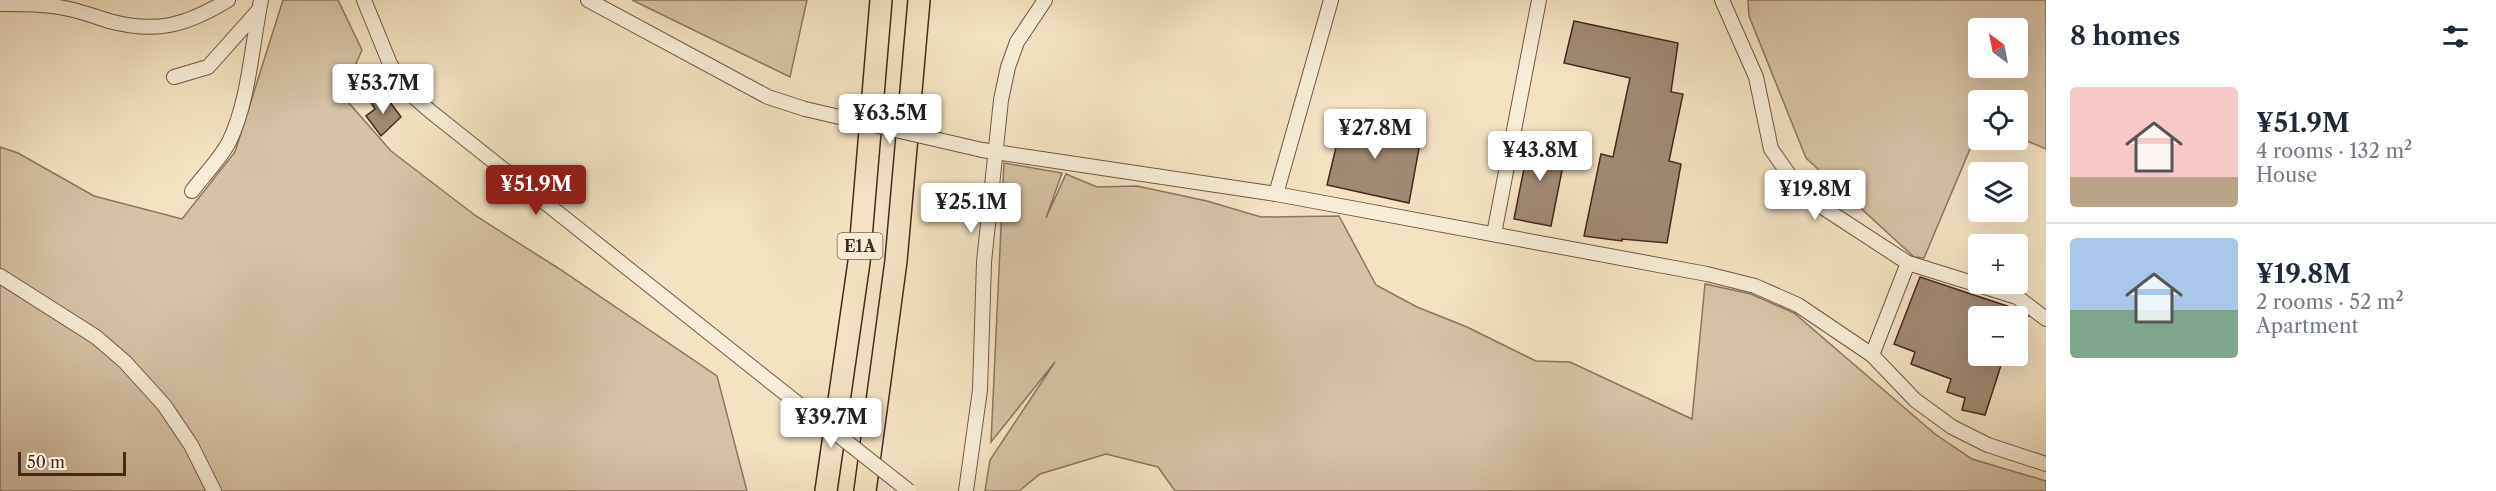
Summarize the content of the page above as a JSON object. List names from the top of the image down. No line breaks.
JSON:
{"streets":{"highway":["E1A"]},"scale_bar":"50 m","north":"top left","page":{"heading":"8 homes","map_buttons":["+","−"],"price":["¥53.7M","¥63.5M","¥27.8M","¥43.8M","¥51.9M","¥19.8M","¥25.1M","¥39.7M"],"list":[{"name":"¥51.9M","note":"4 rooms · 132 m² · House"},{"name":"¥19.8M","note":"2 rooms · 52 m² · Apartment"}],"scale":"50 m"}}
